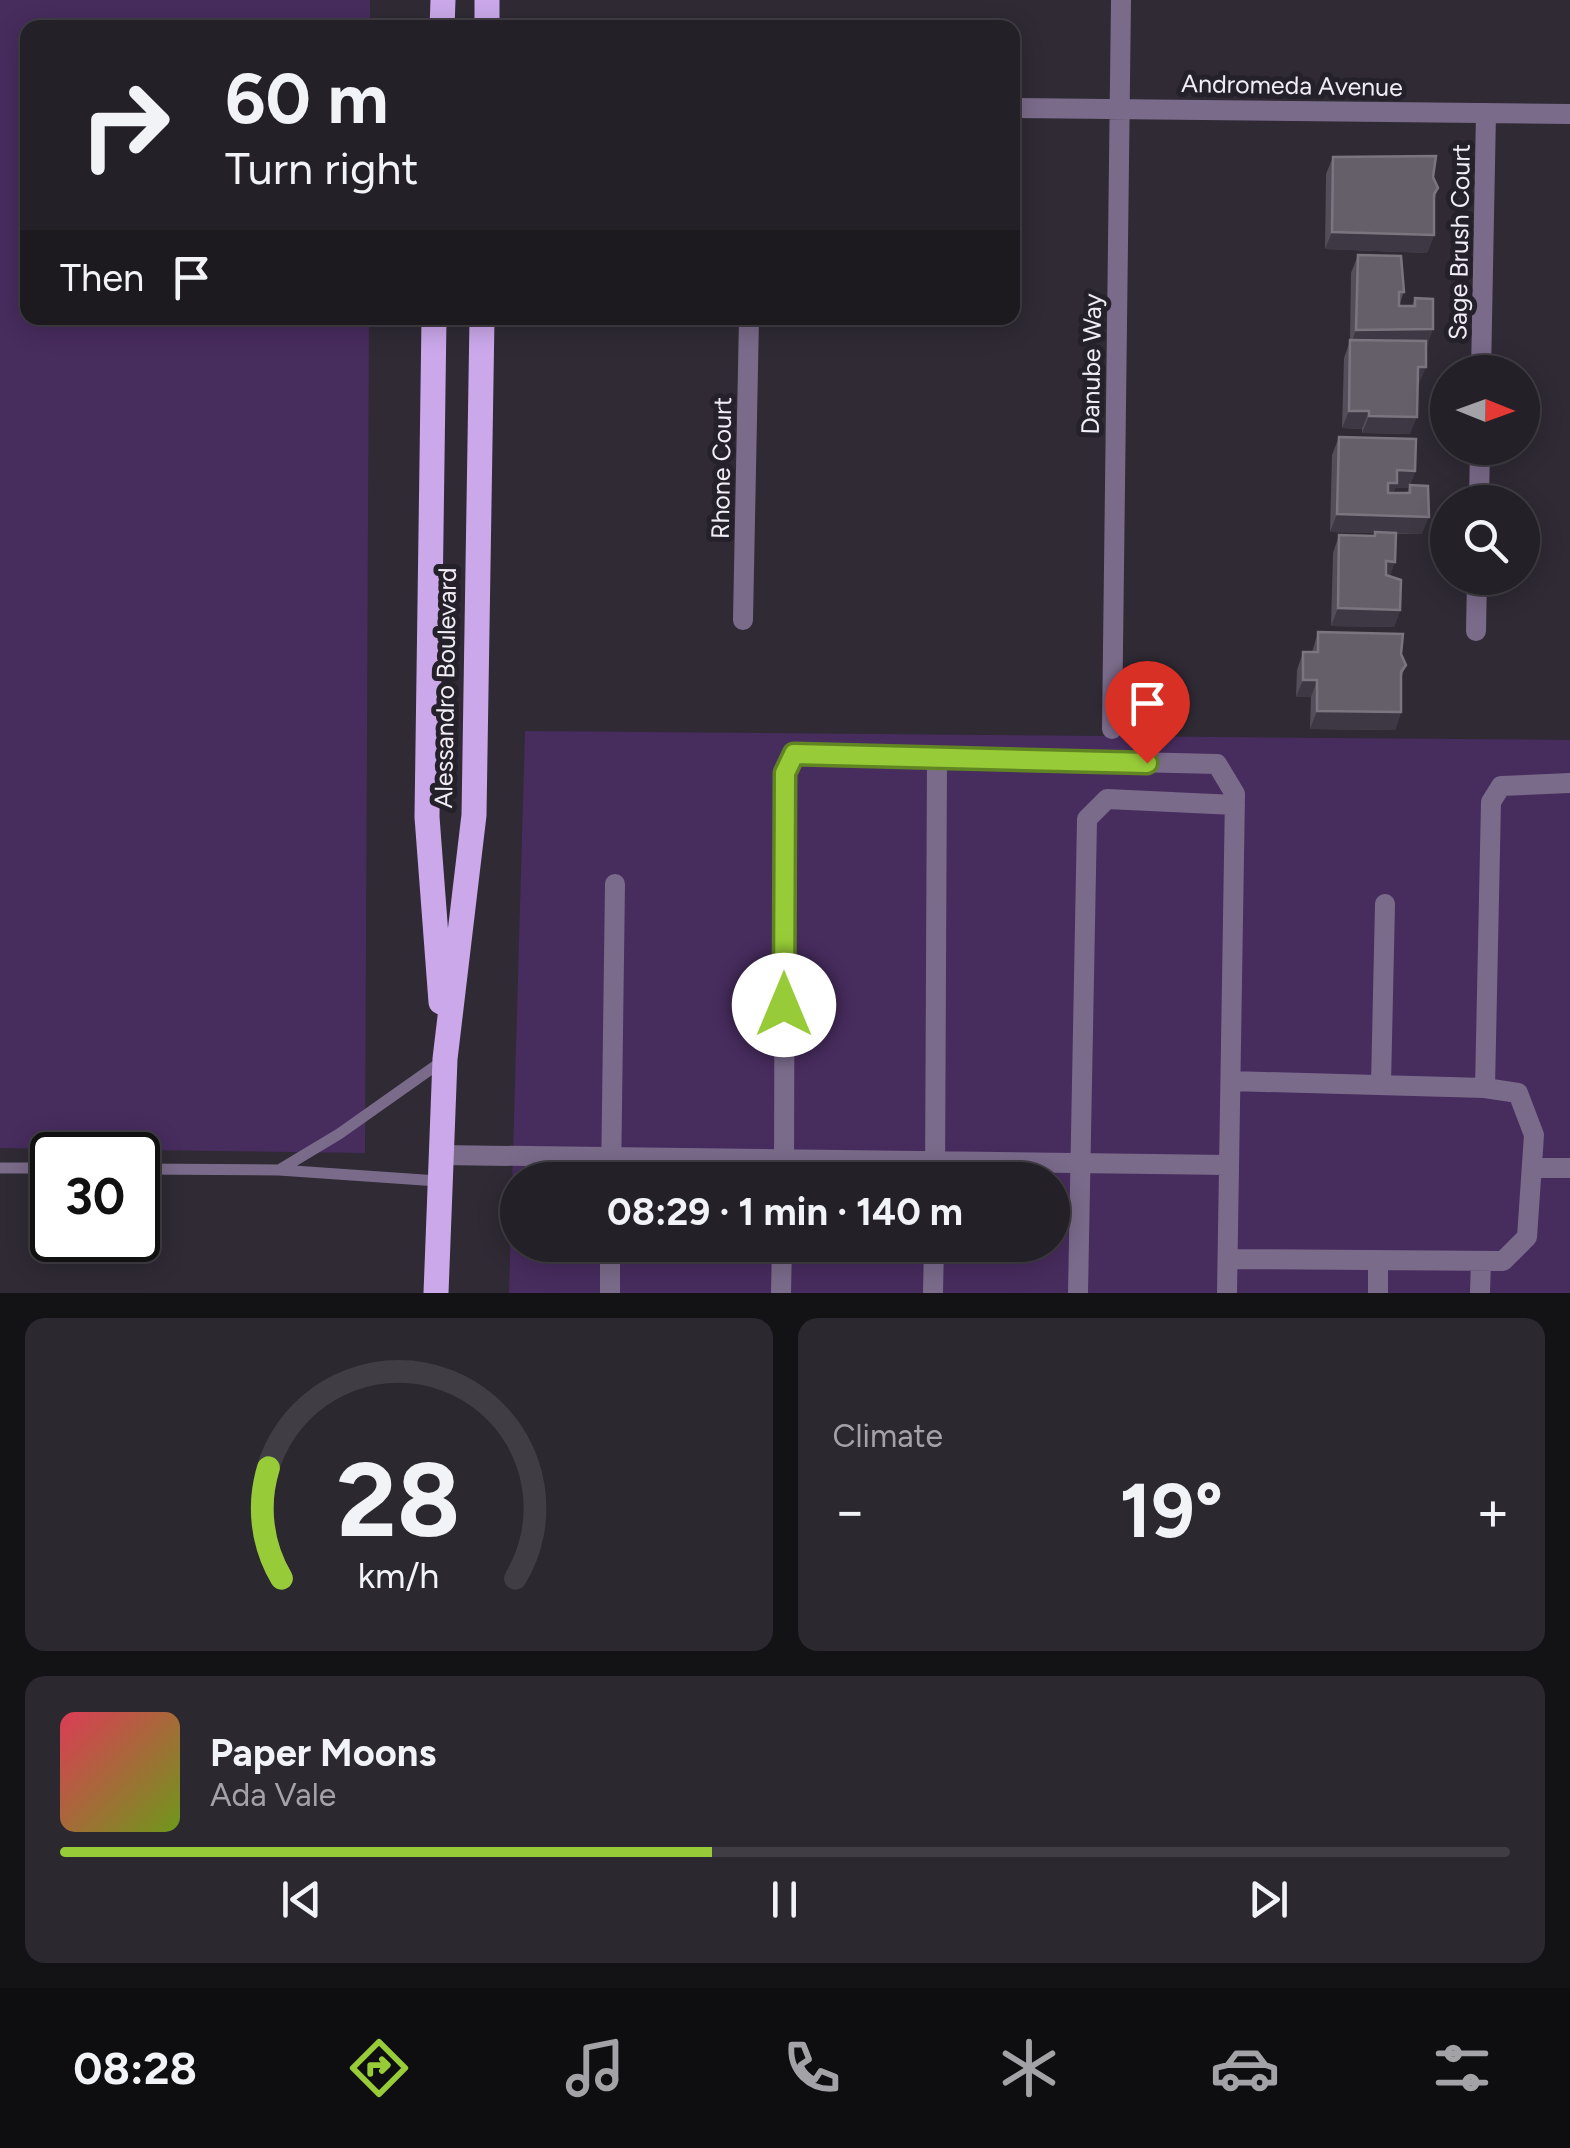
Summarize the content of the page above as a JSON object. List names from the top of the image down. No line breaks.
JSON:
{"streets":{"main road":["Alessandro Boulevard"],"street":["Andromeda Avenue","Sage Brush Court","Danube Way","Rhone Court"]},"crossings":[["Andromeda Avenue","Sage Brush Court"],["Andromeda Avenue","Danube Way"]],"north":"right","page":{"turn":["60 m","Turn right"],"then":"Then","limit":"30","trip":"08:29 · 1 min · 140 m","tile":"Climate","heat":["−","19°","+"],"song":["Paper Moons","Ada Vale"],"tabs":"08:28","gauge":["28","km/h"]}}
